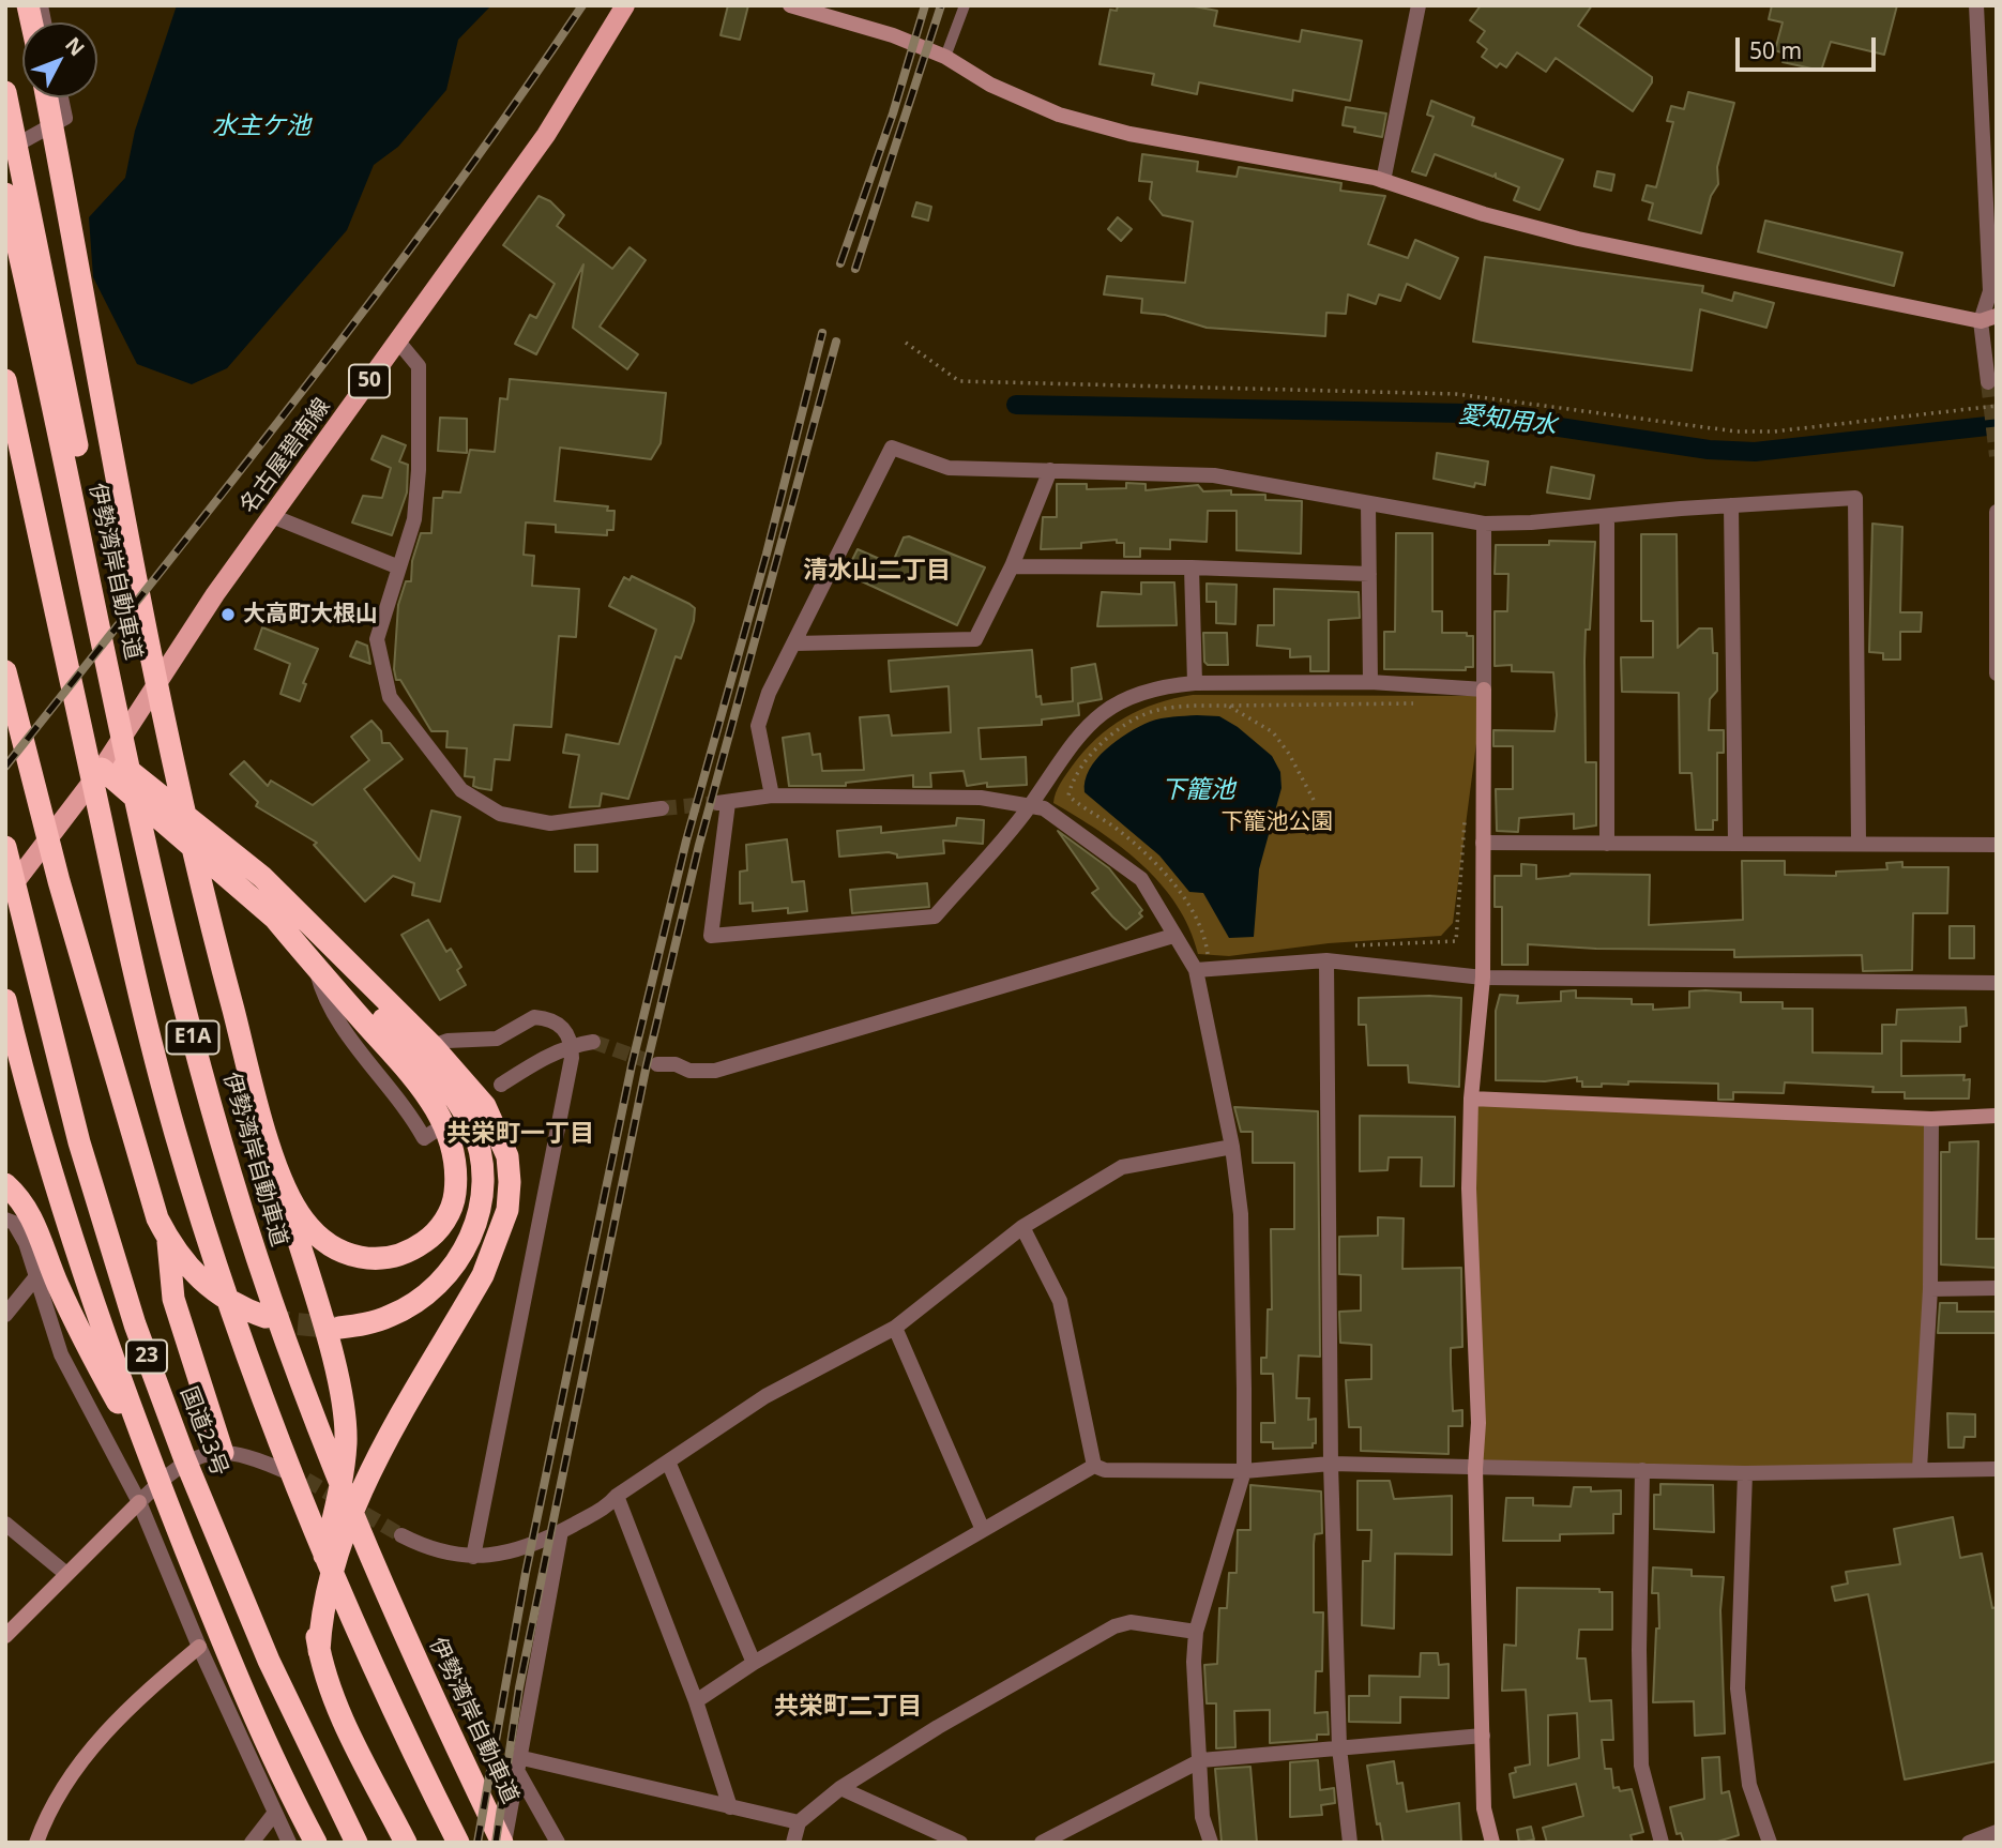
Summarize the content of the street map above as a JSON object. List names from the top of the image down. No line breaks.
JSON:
{"streets":{"highway":["伊勢湾岸自動車道","E1A","23","国道23号"],"main road":["50","名古屋碧南線"]},"districts":["清水山二丁目","共栄町一丁目","共栄町二丁目"],"water":["水主ケ池","愛知用水","下籠池"],"parks":["下籠池公園"],"places":["大高町大根山"],"scale_bar":"50 m","north":"top right"}
